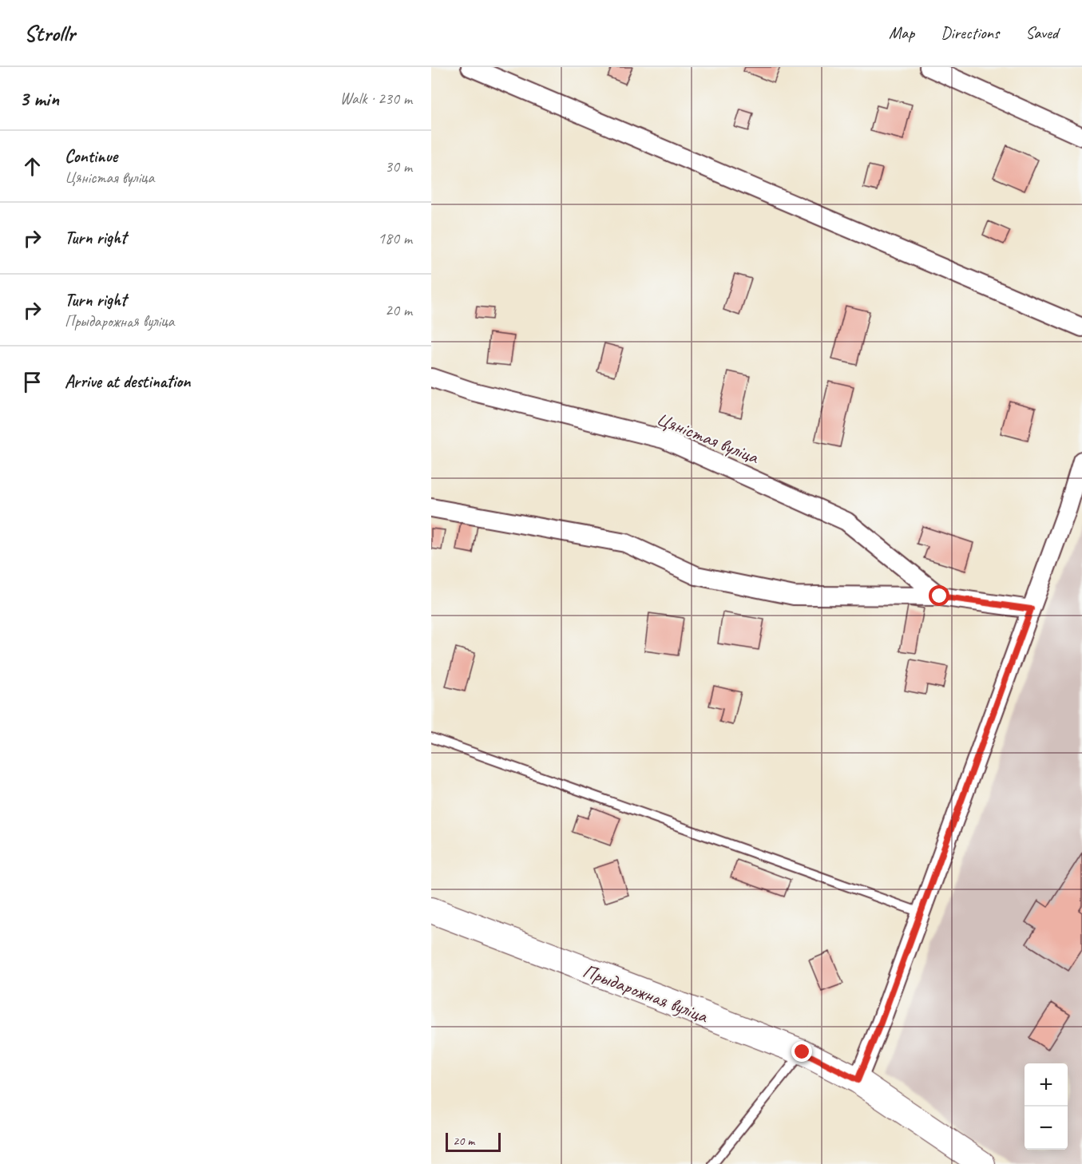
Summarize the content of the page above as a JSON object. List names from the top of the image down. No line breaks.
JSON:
{"streets":{"street":["Цяністая вуліца","Прыдарожная вуліца"]},"scale_bar":"20 m","page":{"header":"Strollr","nav":["Map","Directions","Saved"],"heading":["3 min","Walk · 230 m"],"list":[["Continue","Цяністая вуліца","30 m"],["Turn right","180 m"],["Turn right","Прыдарожная вуліца","20 m"],"Arrive at destination"],"map_buttons":["+","−"],"scale":"20 m"}}
